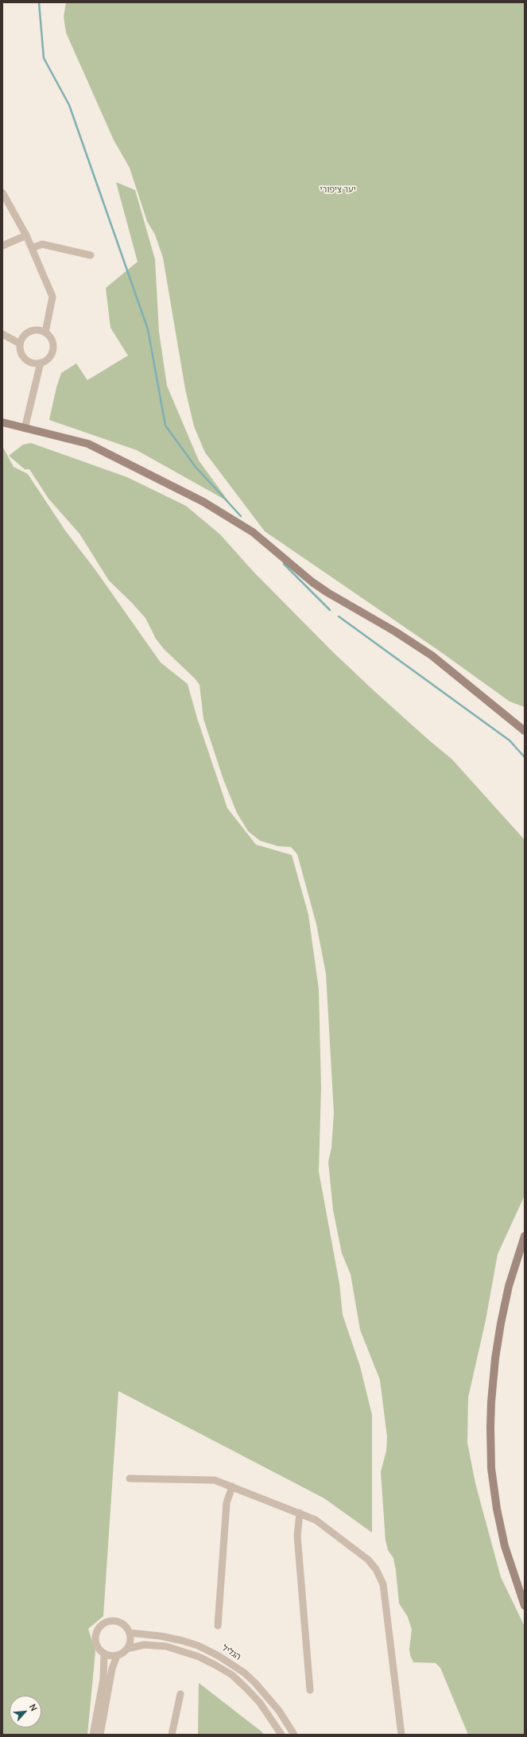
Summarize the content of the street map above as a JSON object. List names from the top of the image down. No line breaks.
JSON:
{"streets":{"street":["הגליל"]},"parks":["יער ציפורי"],"north":"top right"}
